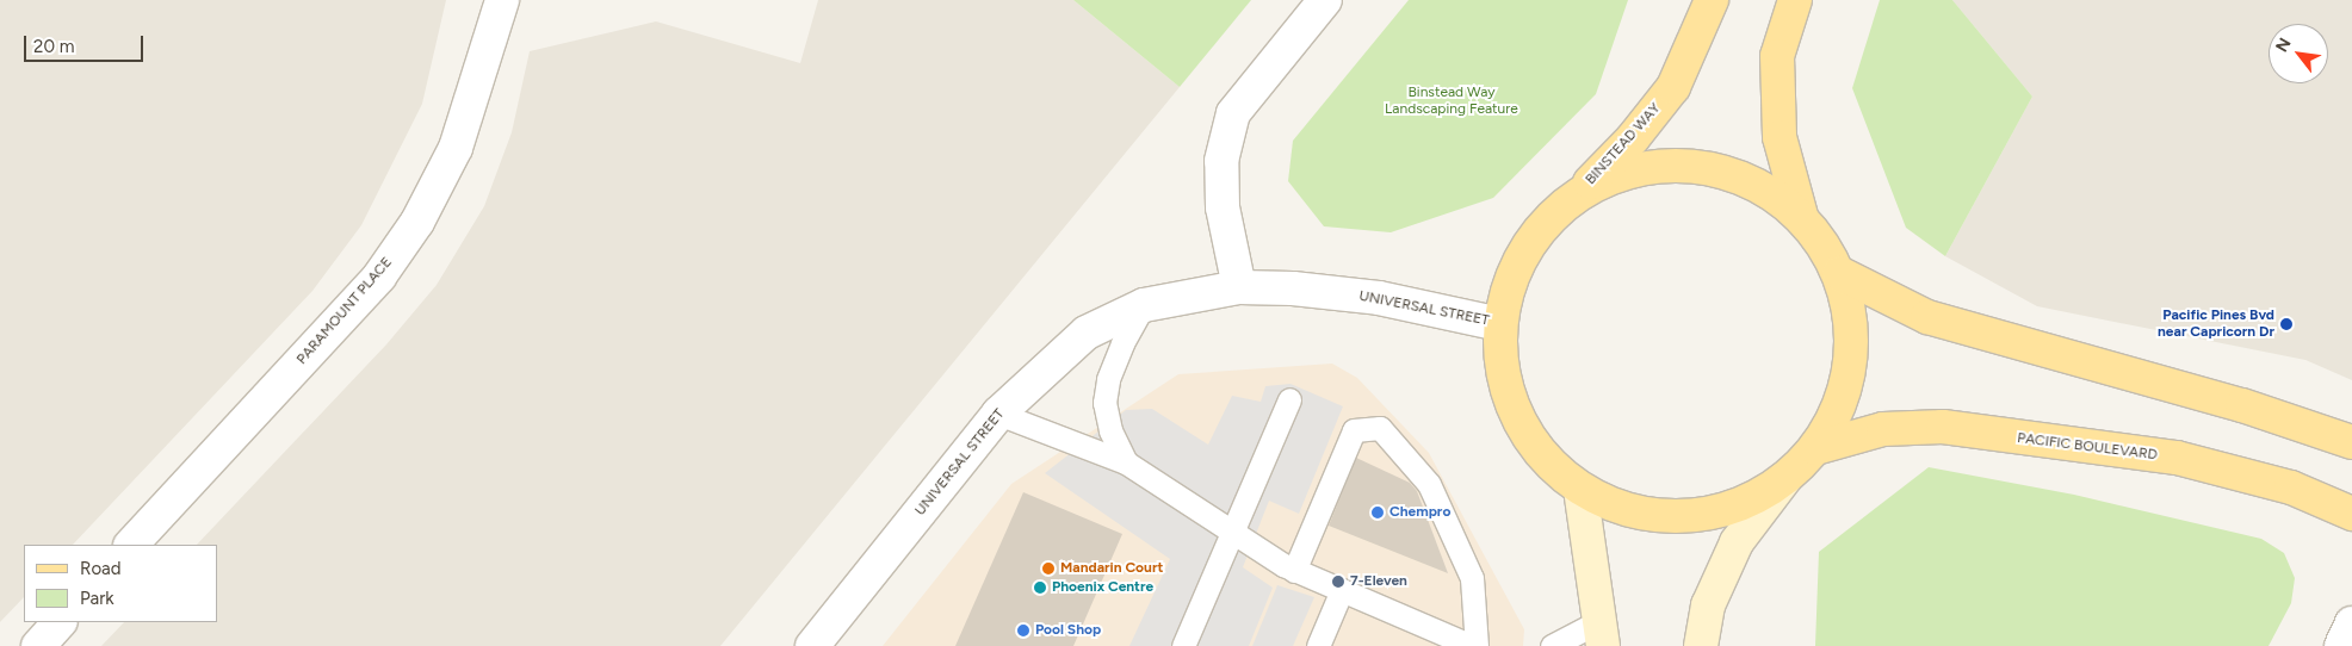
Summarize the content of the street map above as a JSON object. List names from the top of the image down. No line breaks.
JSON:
{"streets":{"main road":["BINSTEAD WAY","PACIFIC BOULEVARD"],"street":["UNIVERSAL STREET","PARAMOUNT PLACE"]},"parks":["Binstead Way Landscaping Feature"],"places":["Pacific Pines Bvd near Capricorn Dr","Chempro","Mandarin Court","7-Eleven","Phoenix Centre","Pool Shop"],"legend":["Road","Park"],"scale_bar":"20 m","north":"top left"}
